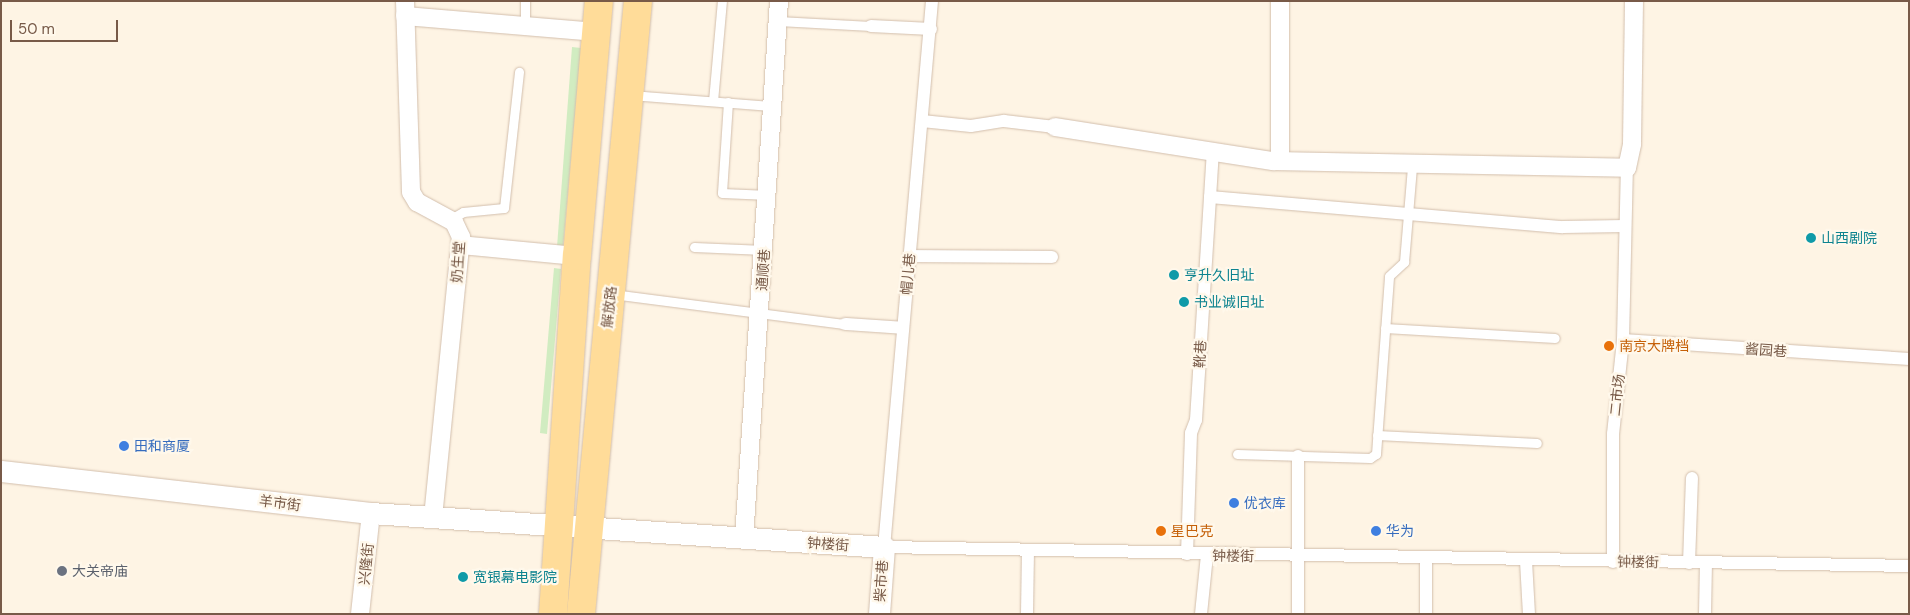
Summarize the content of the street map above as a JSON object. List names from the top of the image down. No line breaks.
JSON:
{"streets":{"main road":["解放路"],"street":["奶生堂","通顺巷","帽儿巷","酱园巷","靴巷","二市场","羊市街","钟楼街","兴隆街","柴市巷"]},"crossings":[["奶生堂","羊市街"],["通顺巷","钟楼街"],["帽儿巷","钟楼街"],["帽儿巷","柴市巷"],["解放路","钟楼街"],["酱园巷","二市场"],["靴巷","钟楼街"],["二市场","钟楼街"],["羊市街","钟楼街"],["羊市街","兴隆街"],["钟楼街","柴市巷"]],"places":["山西剧院","亨升久旧址","书业诚旧址","南京大牌档","田和商厦","优衣库","星巴克","华为","大关帝庙","宽银幕电影院"],"scale_bar":"50 m"}
